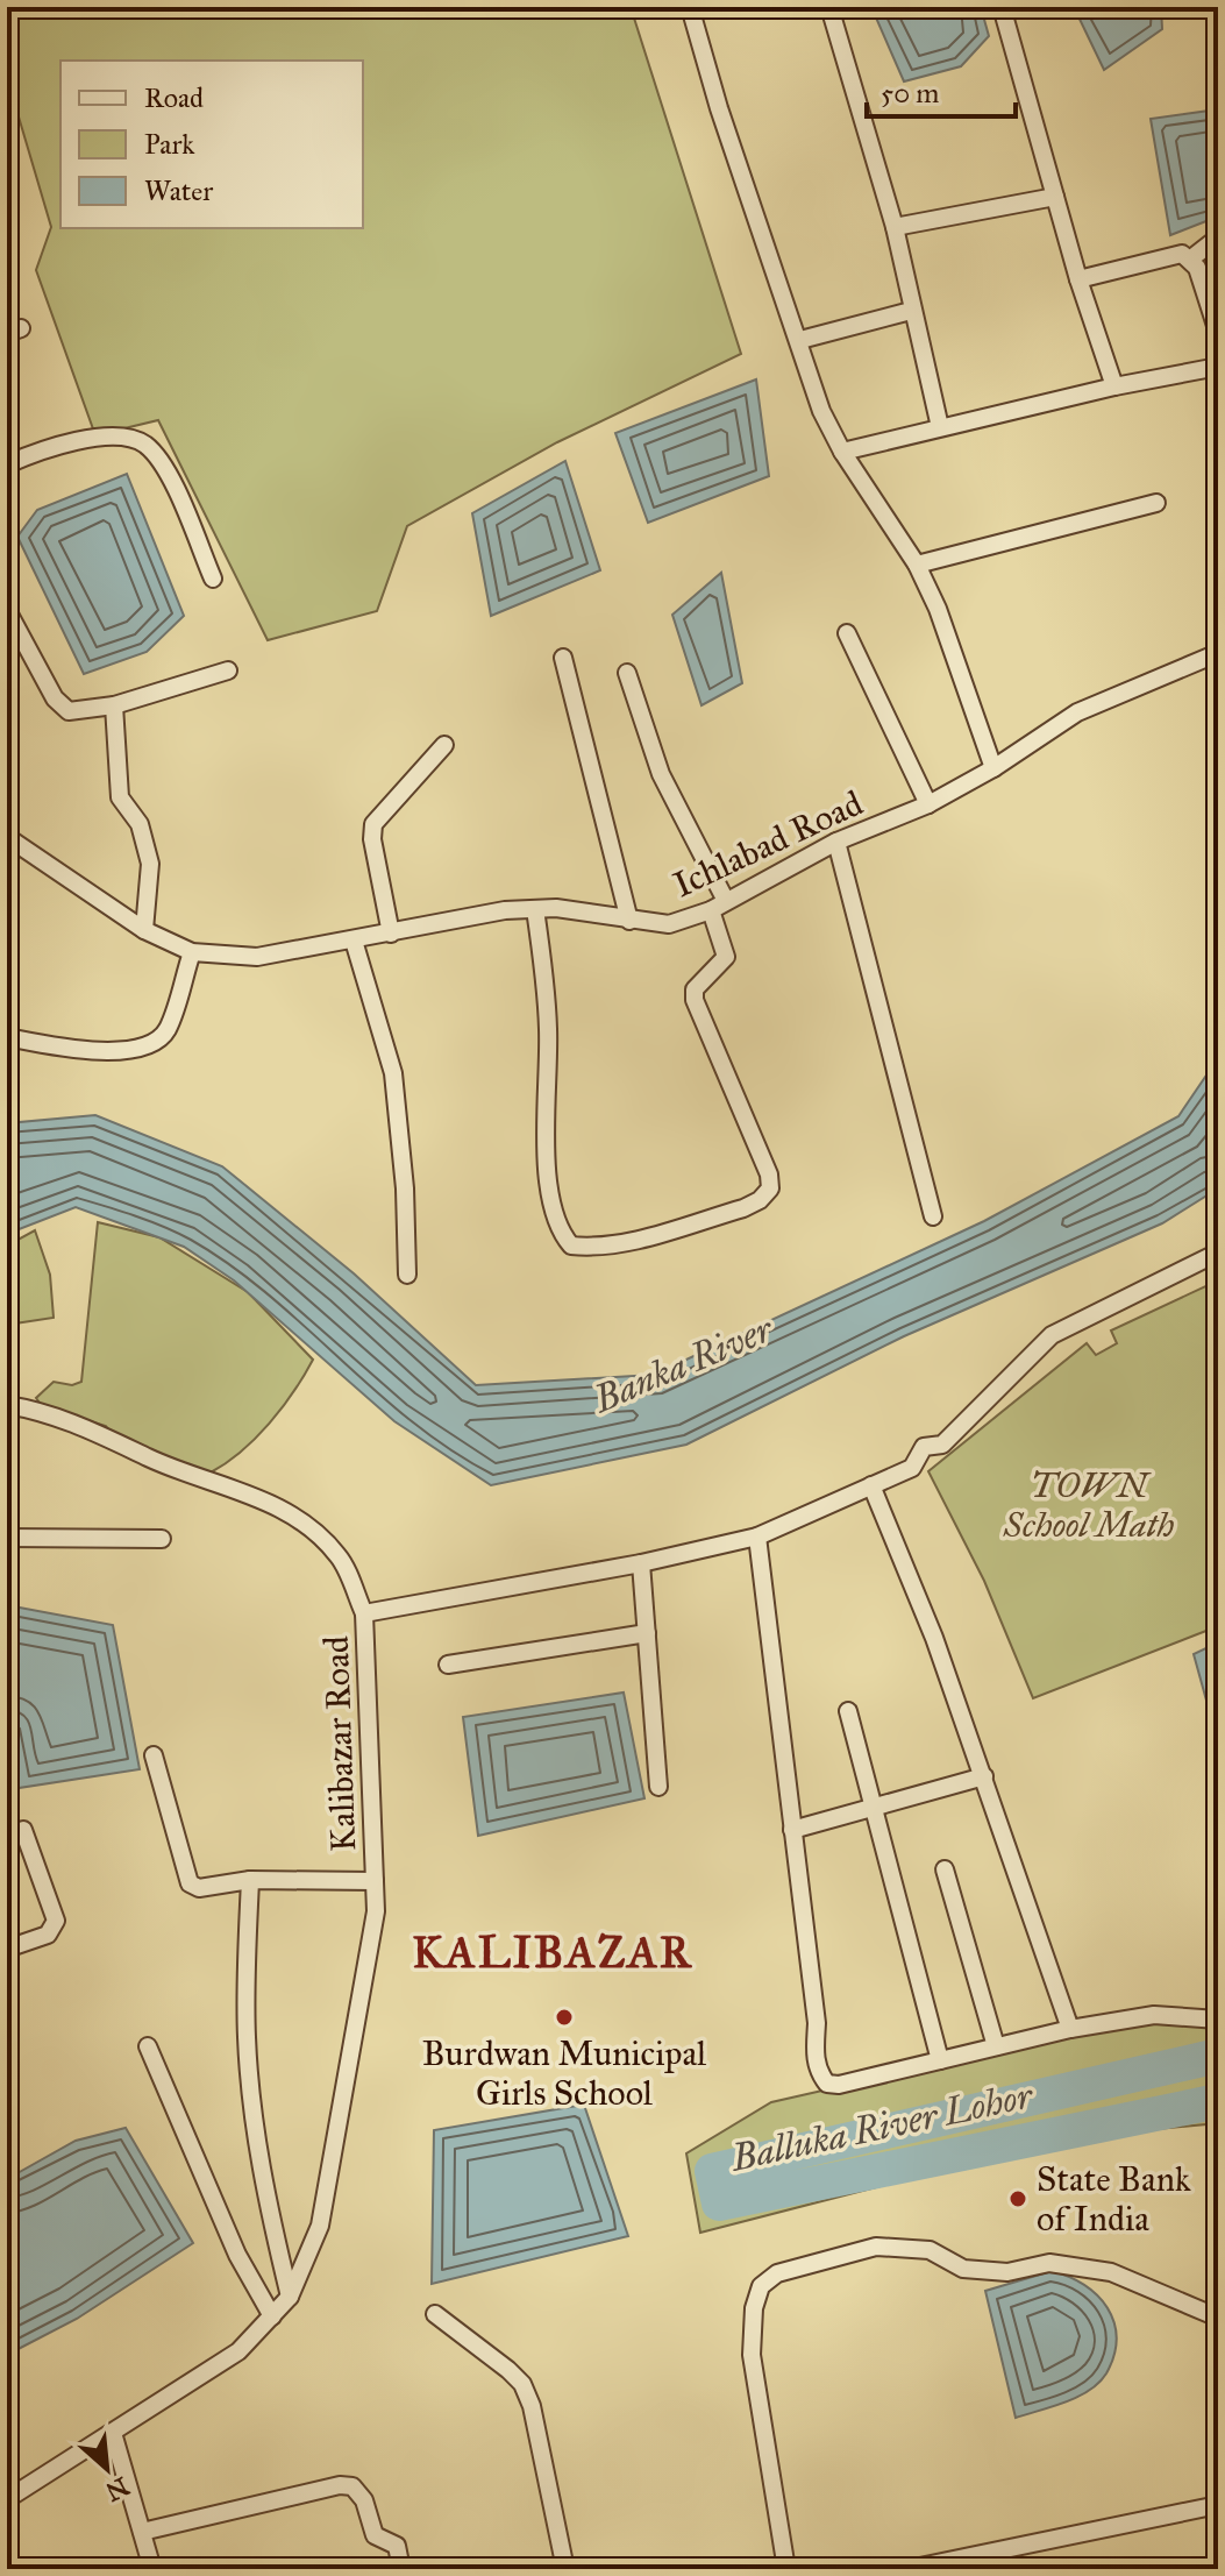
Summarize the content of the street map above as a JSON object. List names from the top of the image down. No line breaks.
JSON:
{"streets":{"street":["Ichlabad Road","Kalibazar Road"]},"districts":["KALIBAZAR"],"water":["Banka River","Balluka River Lohor"],"parks":["TOWN School Math"],"places":["Burdwan Municipal Girls School","State Bank of India"],"legend":["Road","Park","Water"],"scale_bar":"50 m","north":"bottom right"}
